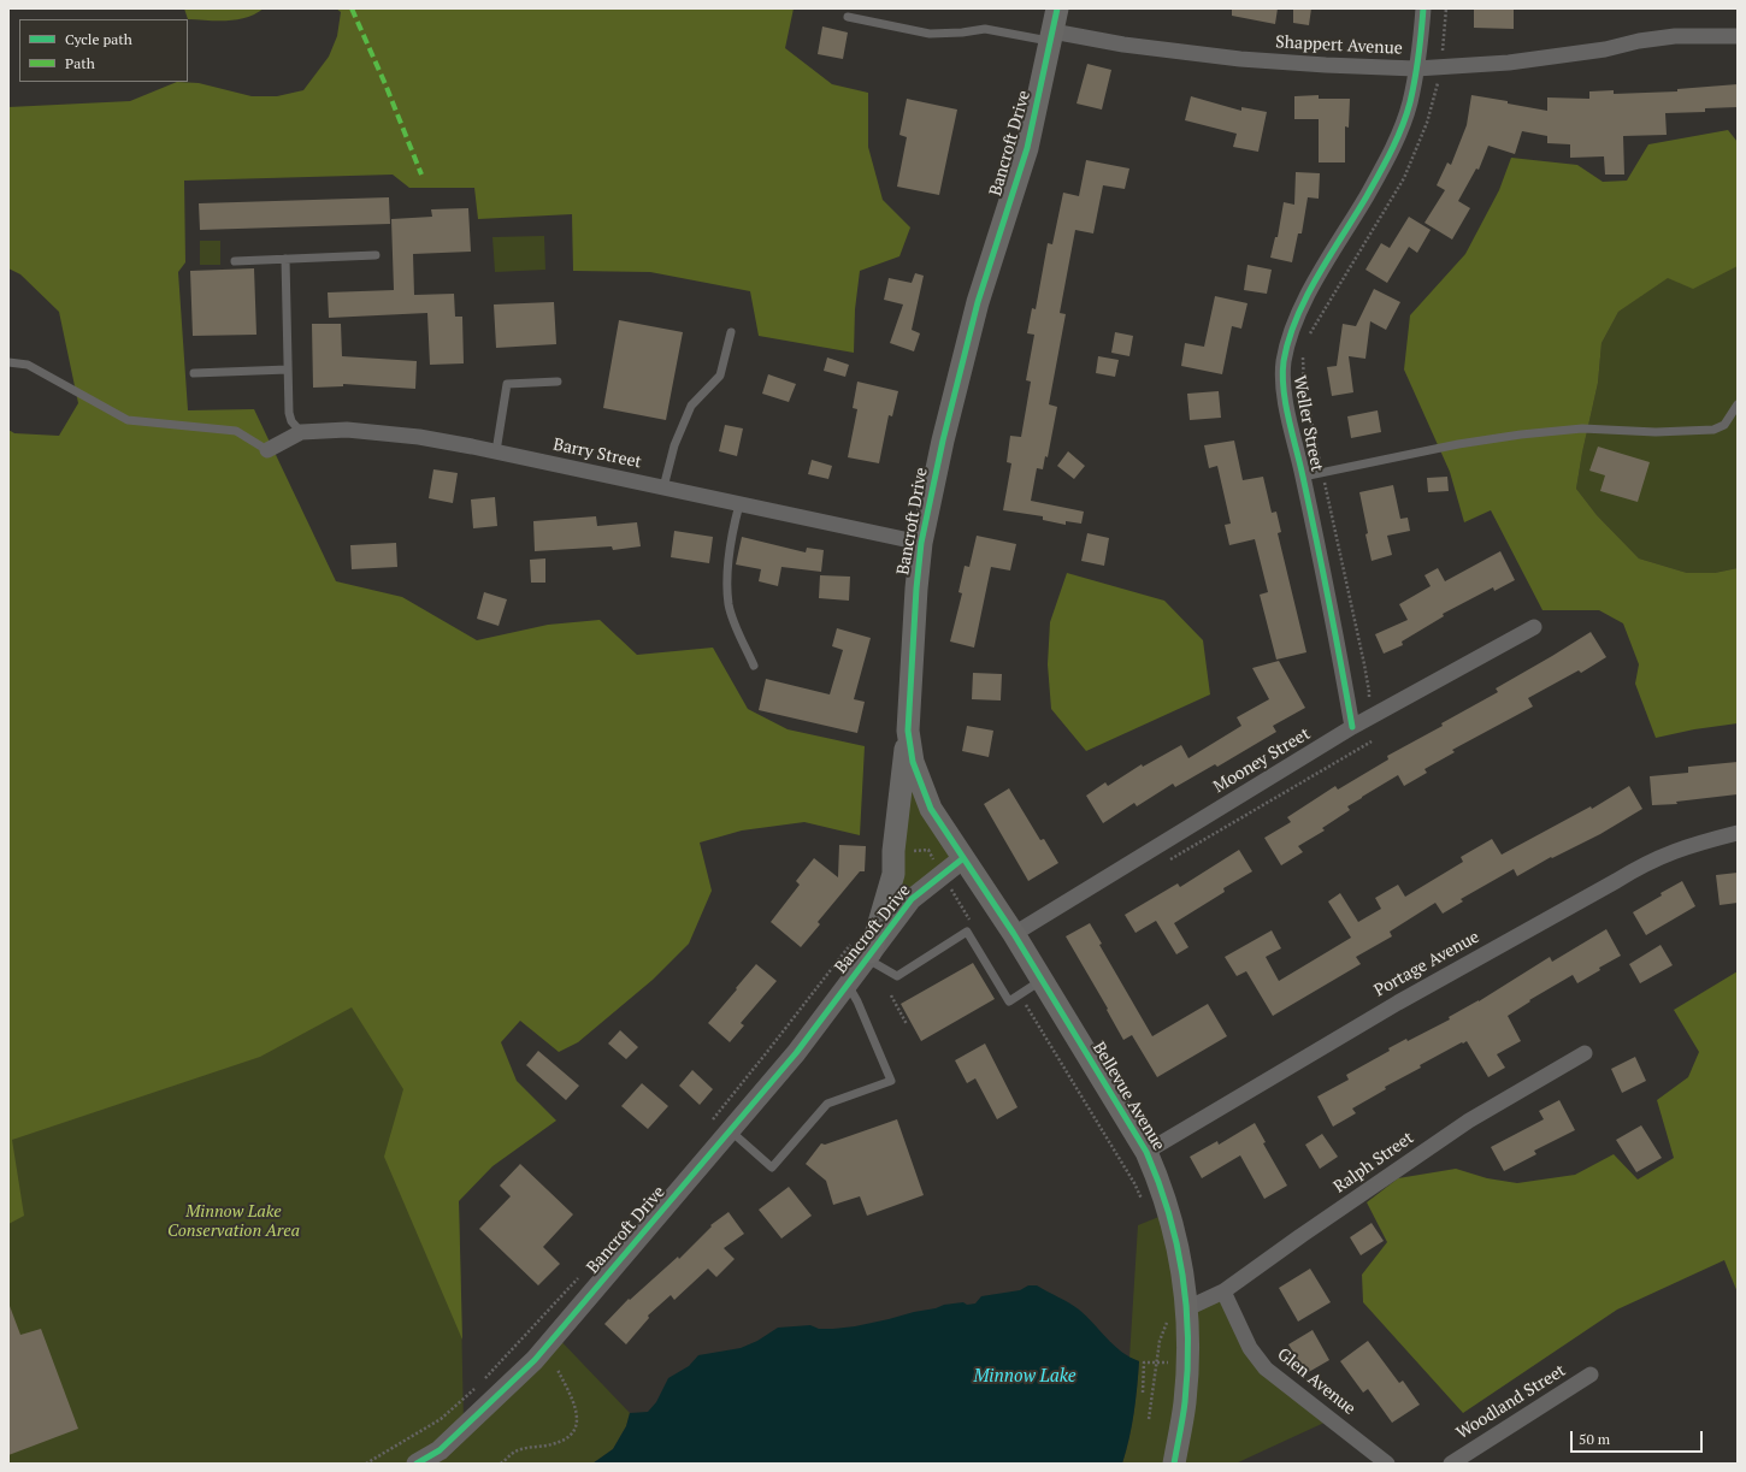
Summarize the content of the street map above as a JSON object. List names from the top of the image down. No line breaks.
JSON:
{"streets":{"main road":["Bancroft Drive","Bellevue Avenue"],"street":["Shappert Avenue","Weller Street","Barry Street","Mooney Street","Portage Avenue","Ralph Street","Glen Avenue","Woodland Street"]},"crossings":[["Shappert Avenue","Bancroft Drive"],["Shappert Avenue","Weller Street"],["Bancroft Drive","Barry Street"],["Bancroft Drive","Bellevue Avenue"],["Weller Street","Mooney Street"],["Mooney Street","Bellevue Avenue"],["Portage Avenue","Bellevue Avenue"],["Bellevue Avenue","Ralph Street"],["Ralph Street","Glen Avenue"]],"water":["Minnow Lake"],"parks":["Minnow Lake Conservation Area"],"legend":["Cycle path","Path"],"scale_bar":"50 m"}
